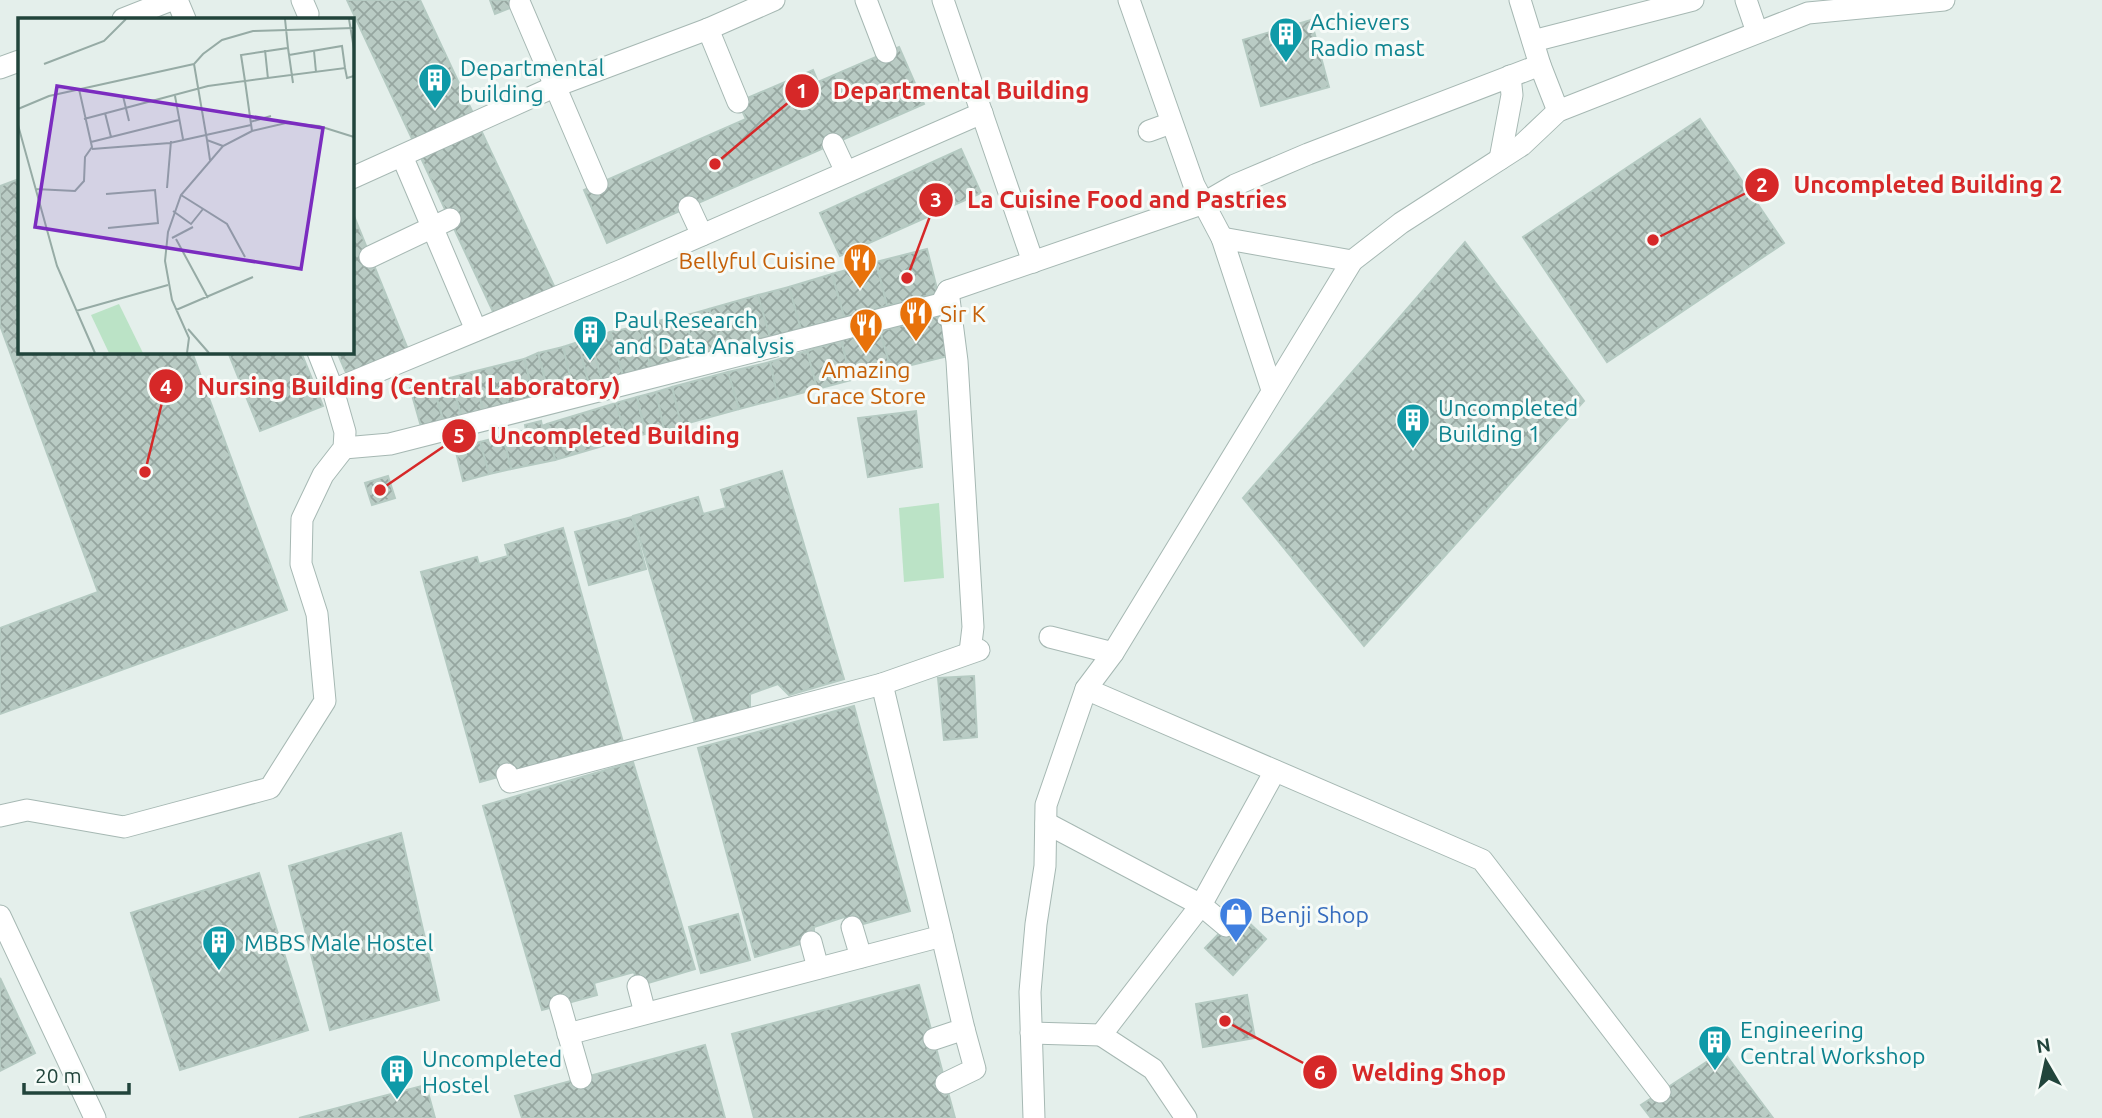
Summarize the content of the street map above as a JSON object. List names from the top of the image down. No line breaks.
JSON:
{"places":{"building":["Achievers Radio mast","Departmental building","Paul Research and Data Analysis","Uncompleted Building 1","MBBS Male Hostel","Engineering Central Workshop","Uncompleted Hostel"],"other":["Departmental Building","Uncompleted Building 2","La Cuisine Food and Pastries","Nursing Building (Central Laboratory)","Uncompleted Building","Welding Shop"],"restaurant":["Bellyful Cuisine","Sir K","Amazing Grace Store"],"shop":["Benji Shop"]},"scale_bar":"20 m","north":"top"}
